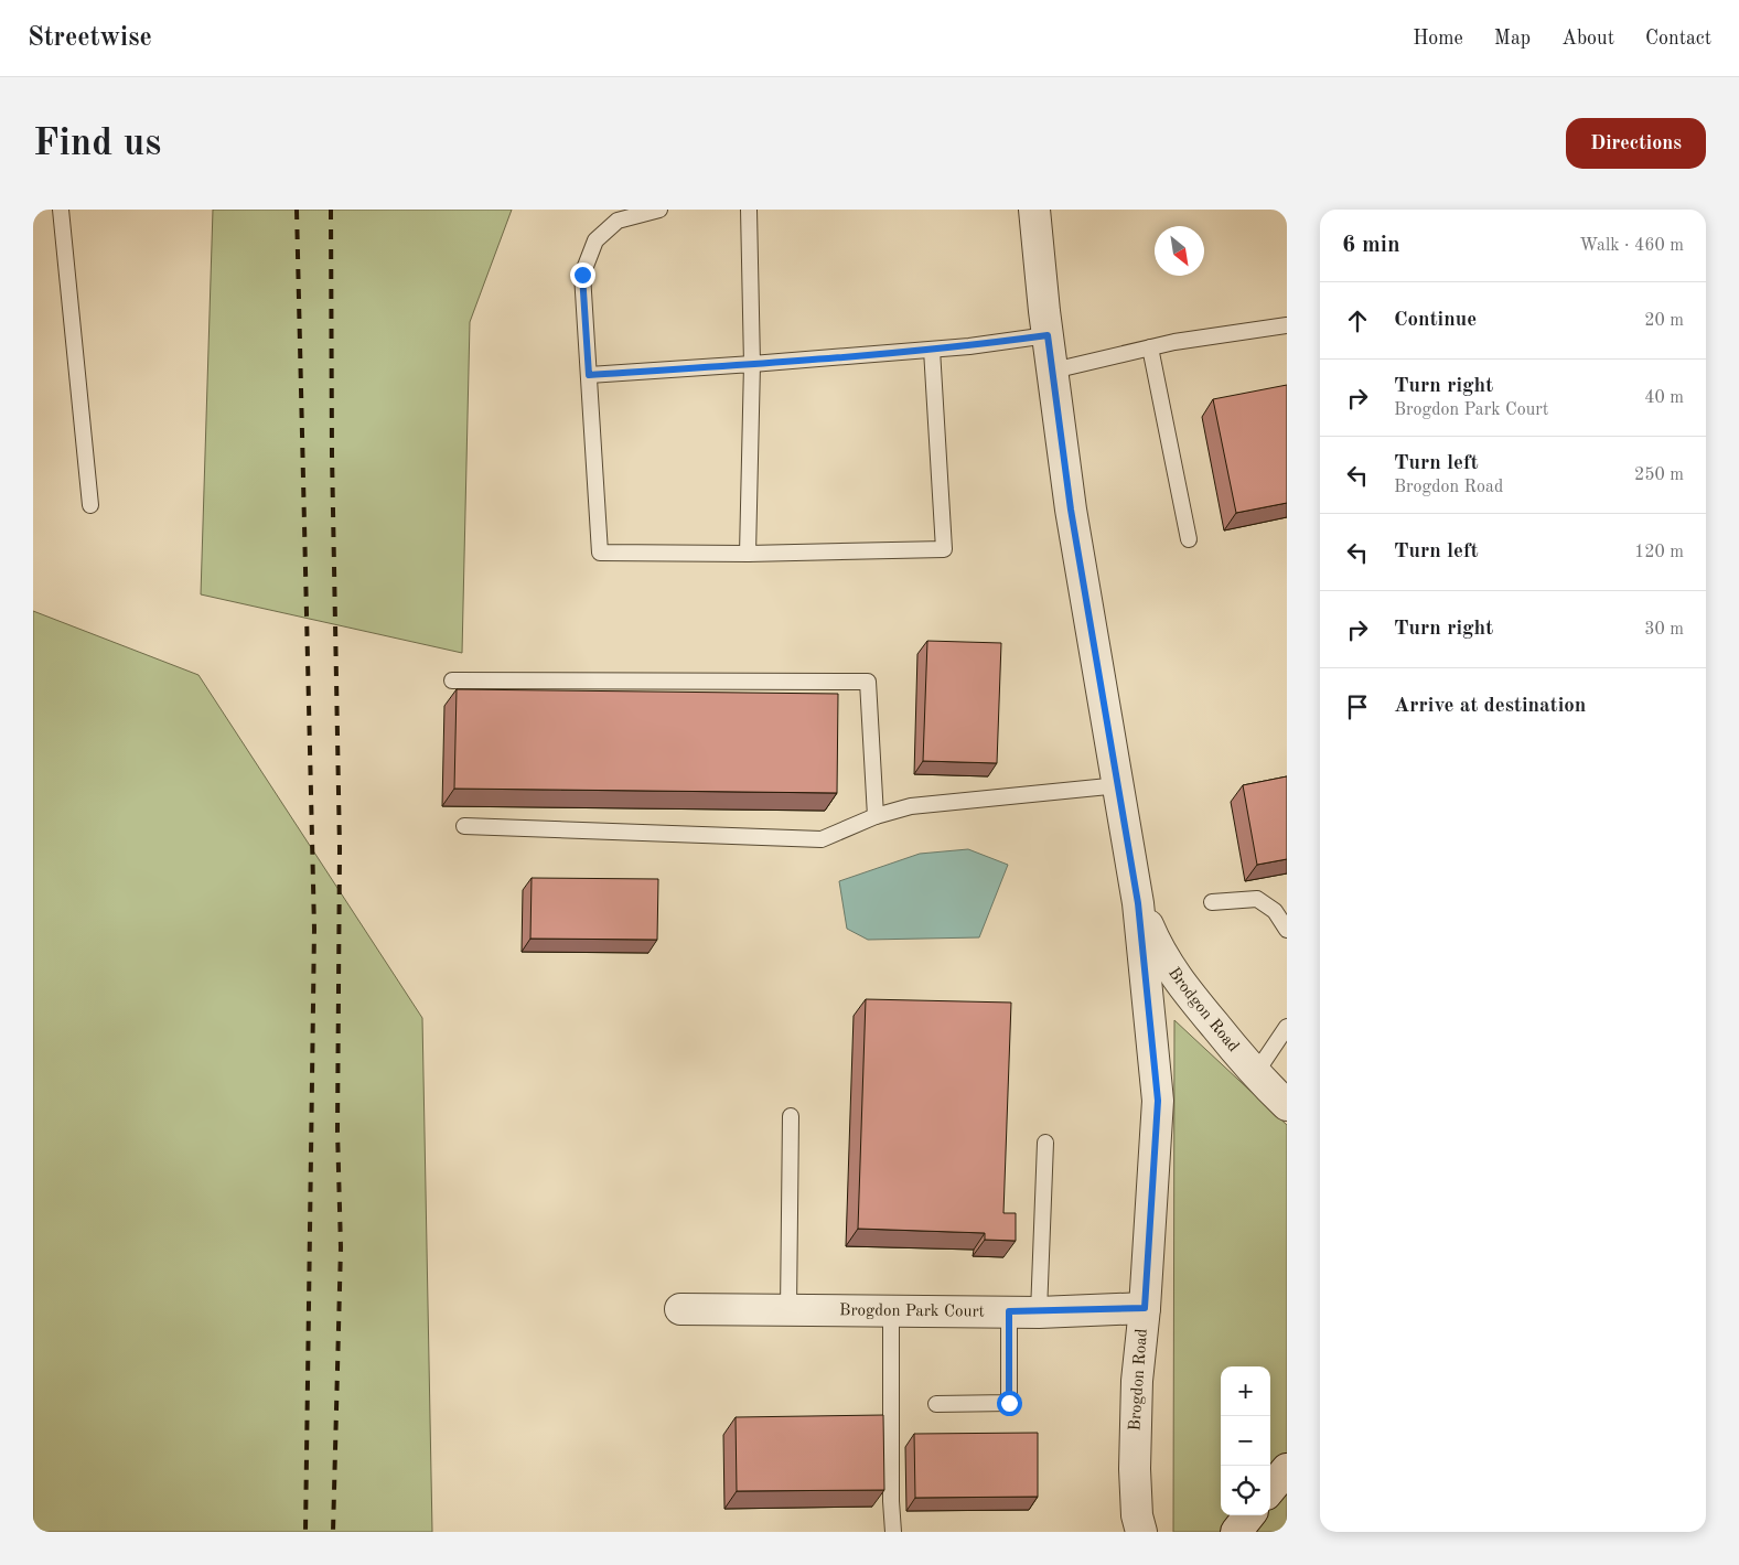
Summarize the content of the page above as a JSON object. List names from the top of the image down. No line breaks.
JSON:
{"streets":{"street":["Brodgon Road","Brogdon Park Court","Brogdon Road"]},"crossings":[["Brodgon Road","Brogdon Road"],["Brogdon Park Court","Brogdon Road"]],"north":"bottom right","page":{"header":"Streetwise","nav":["Home","Map","About","Contact"],"buttons":"Directions","title":"Find us","heading":["6 min","Walk · 460 m"],"list":[["Continue","20 m"],["Turn right","Brogdon Park Court","40 m"],["Turn left","Brogdon Road","250 m"],["Turn left","120 m"],["Turn right","30 m"],"Arrive at destination"],"map_buttons":["+","−"]}}
